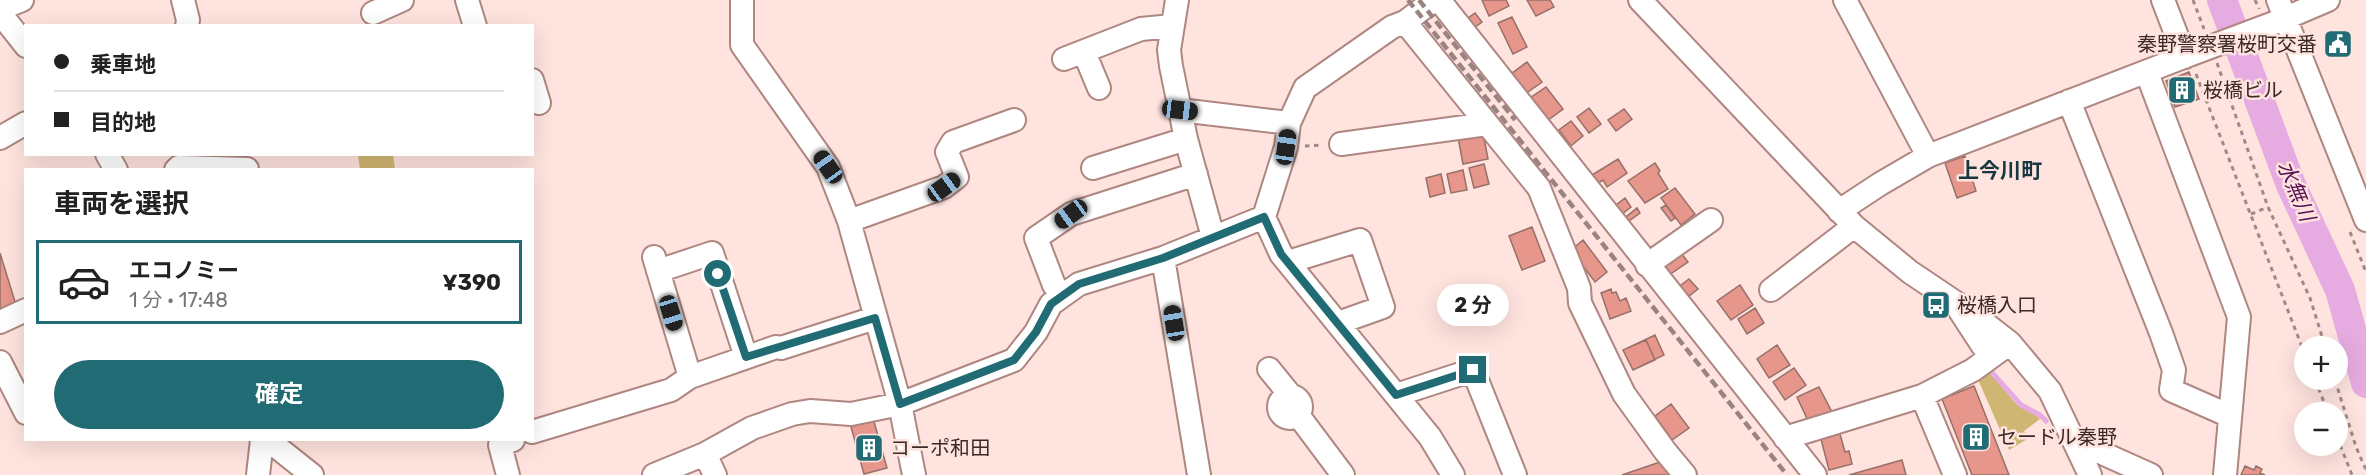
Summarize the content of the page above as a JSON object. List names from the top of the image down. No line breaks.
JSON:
{"districts":["上今川町"],"water":["水無川"],"places":{"public building":["秦野警察署桜町交番"],"building":["桜橋ビル","セードル秦野","コーポ和田"],"bus stop":["桜橋入口"]},"page":{"banner":["乗車地","目的地"],"heading":"車両を選択","list":[{"name":"エコノミー","note":"1 分 · 17:48","value":"¥390"}],"bubble":"2 分","map_buttons":["+","−"],"buttons":"確定"}}
